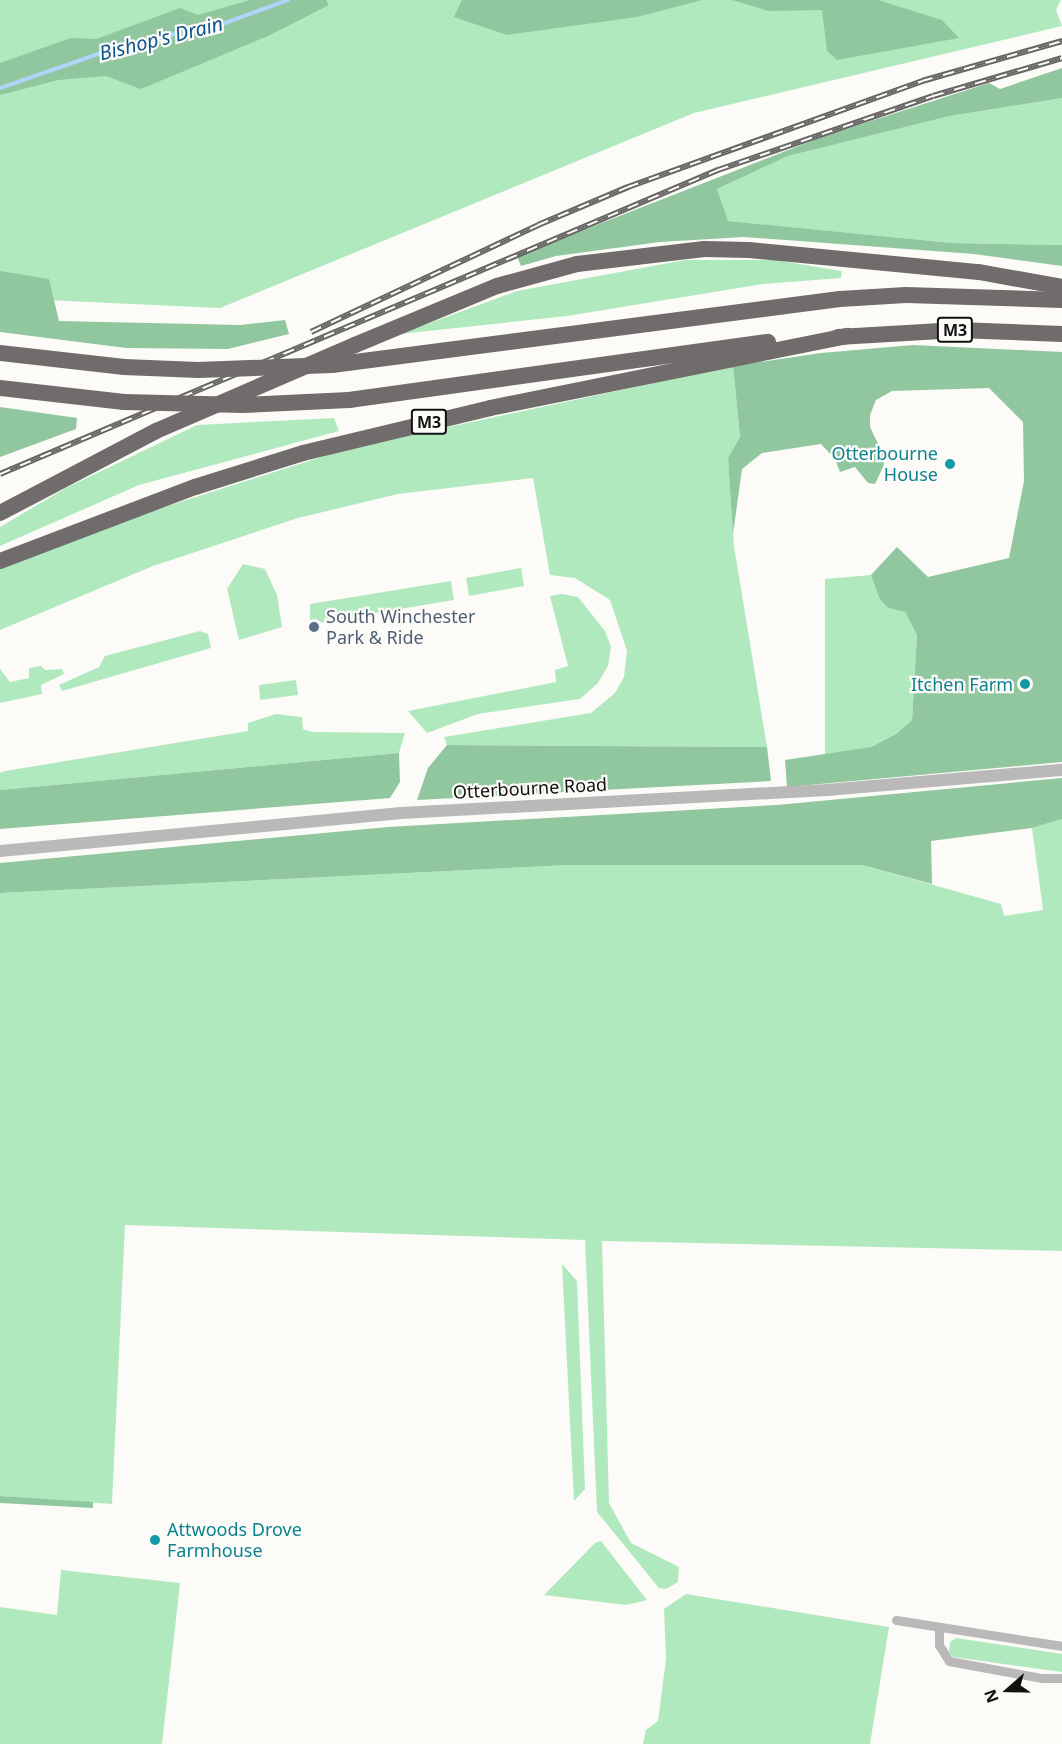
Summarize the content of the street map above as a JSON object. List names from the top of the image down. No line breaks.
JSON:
{"streets":{"highway":["M3"],"street":["Otterbourne Road"]},"water":["Bishop's Drain"],"places":["Otterbourne House","South Winchester Park & Ride","Itchen Farm","Attwoods Drove Farmhouse"],"north":"left"}
